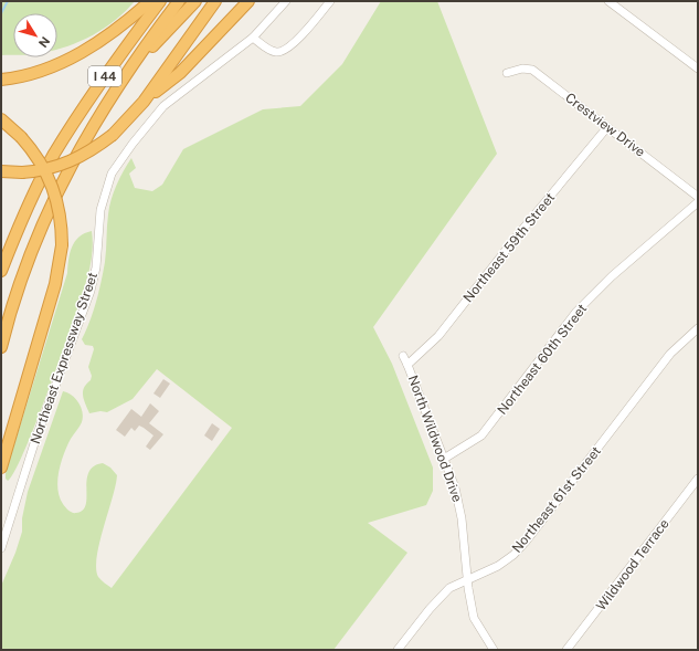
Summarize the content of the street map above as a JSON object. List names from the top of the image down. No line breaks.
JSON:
{"streets":{"highway":["I 44"],"street":["Crestview Drive","Northeast 59th Street","Northeast Expressway Street","Northeast 60th Street","North Wildwood Drive","Northeast 61st Street","Wildwood Terrace"]},"crossings":[["Crestview Drive","Northeast 59th Street"],["Northeast 59th Street","North Wildwood Drive"],["Northeast 60th Street","North Wildwood Drive"],["North Wildwood Drive","Northeast 61st Street"]],"north":"bottom right"}
